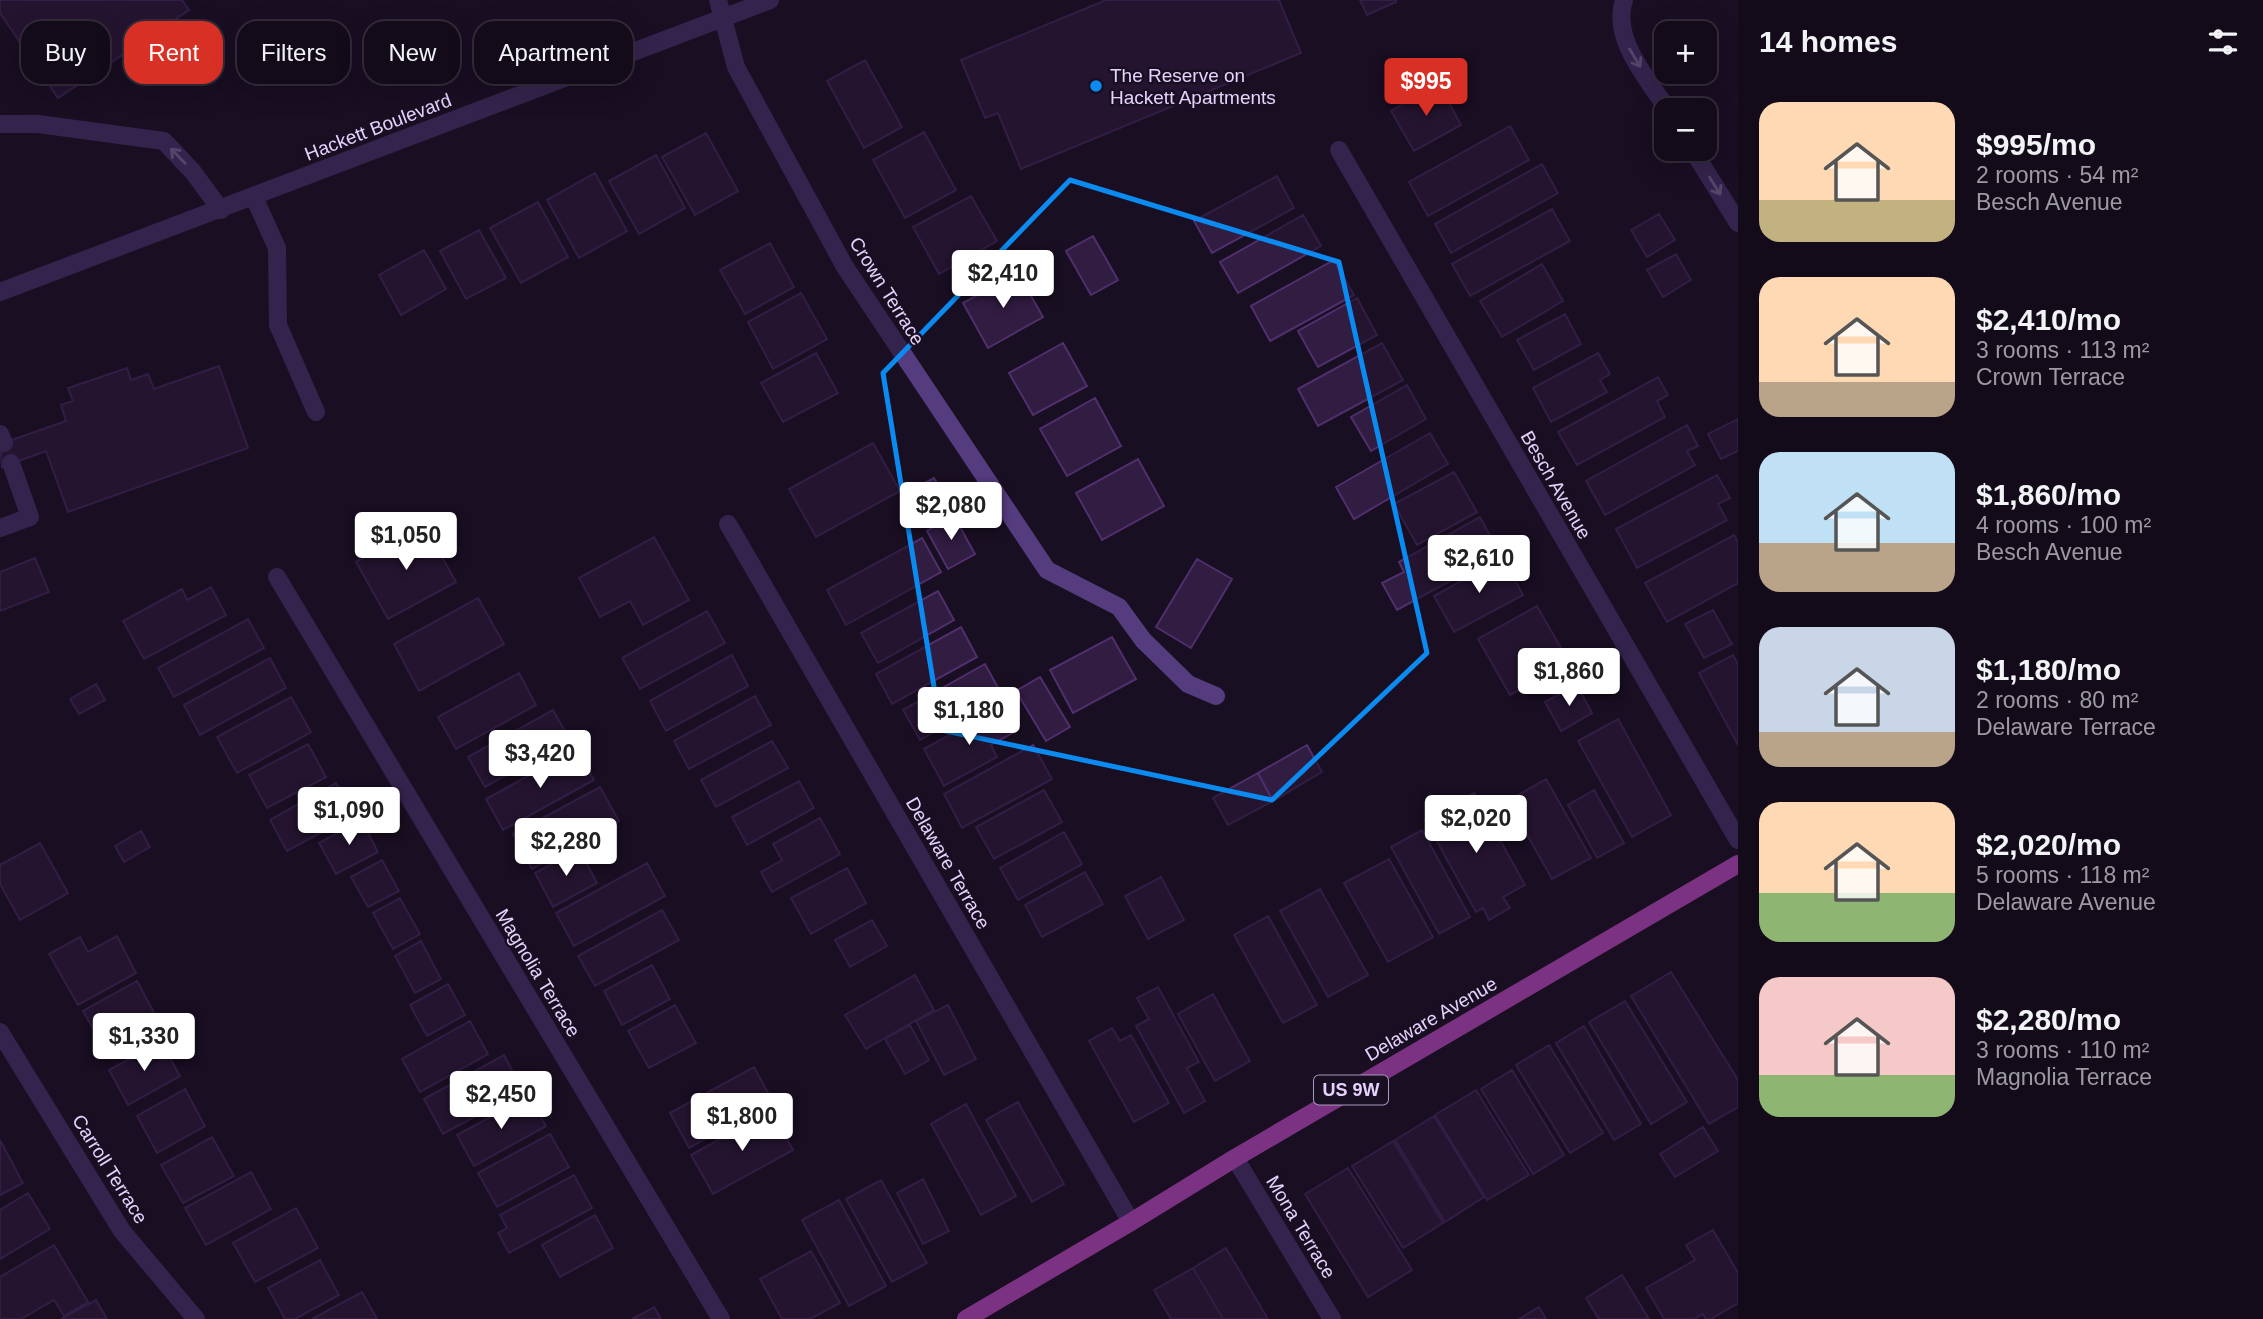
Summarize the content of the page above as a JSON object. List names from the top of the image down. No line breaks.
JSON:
{"streets":{"main road":["Delaware Avenue","US 9W"],"street":["Hackett Boulevard","Crown Terrace","Besch Avenue","Delaware Terrace","Magnolia Terrace","Carroll Terrace","Mona Terrace"]},"crossings":[["Hackett Boulevard","Crown Terrace"],["Delaware Terrace","Delaware Avenue"],["Delaware Avenue","Mona Terrace"]],"places":["The Reserve on Hackett Apartments"],"page":{"heading":"14 homes","map_buttons":["+","−"],"chip":["Buy","Rent","Filters","New","Apartment"],"price":["$995","$2,410","$2,080","$1,050","$2,610","$1,860","$1,180","$3,420","$1,090","$2,020","$2,280","$1,330","$2,450","$1,800"],"list":[{"name":"$995/mo","note":"2 rooms · 54 m² · Besch Avenue"},{"name":"$2,410/mo","note":"3 rooms · 113 m² · Crown Terrace"},{"name":"$1,860/mo","note":"4 rooms · 100 m² · Besch Avenue"},{"name":"$1,180/mo","note":"2 rooms · 80 m² · Delaware Terrace"},{"name":"$2,020/mo","note":"5 rooms · 118 m² · Delaware Avenue"},{"name":"$2,280/mo","note":"3 rooms · 110 m² · Magnolia Terrace"}]}}
